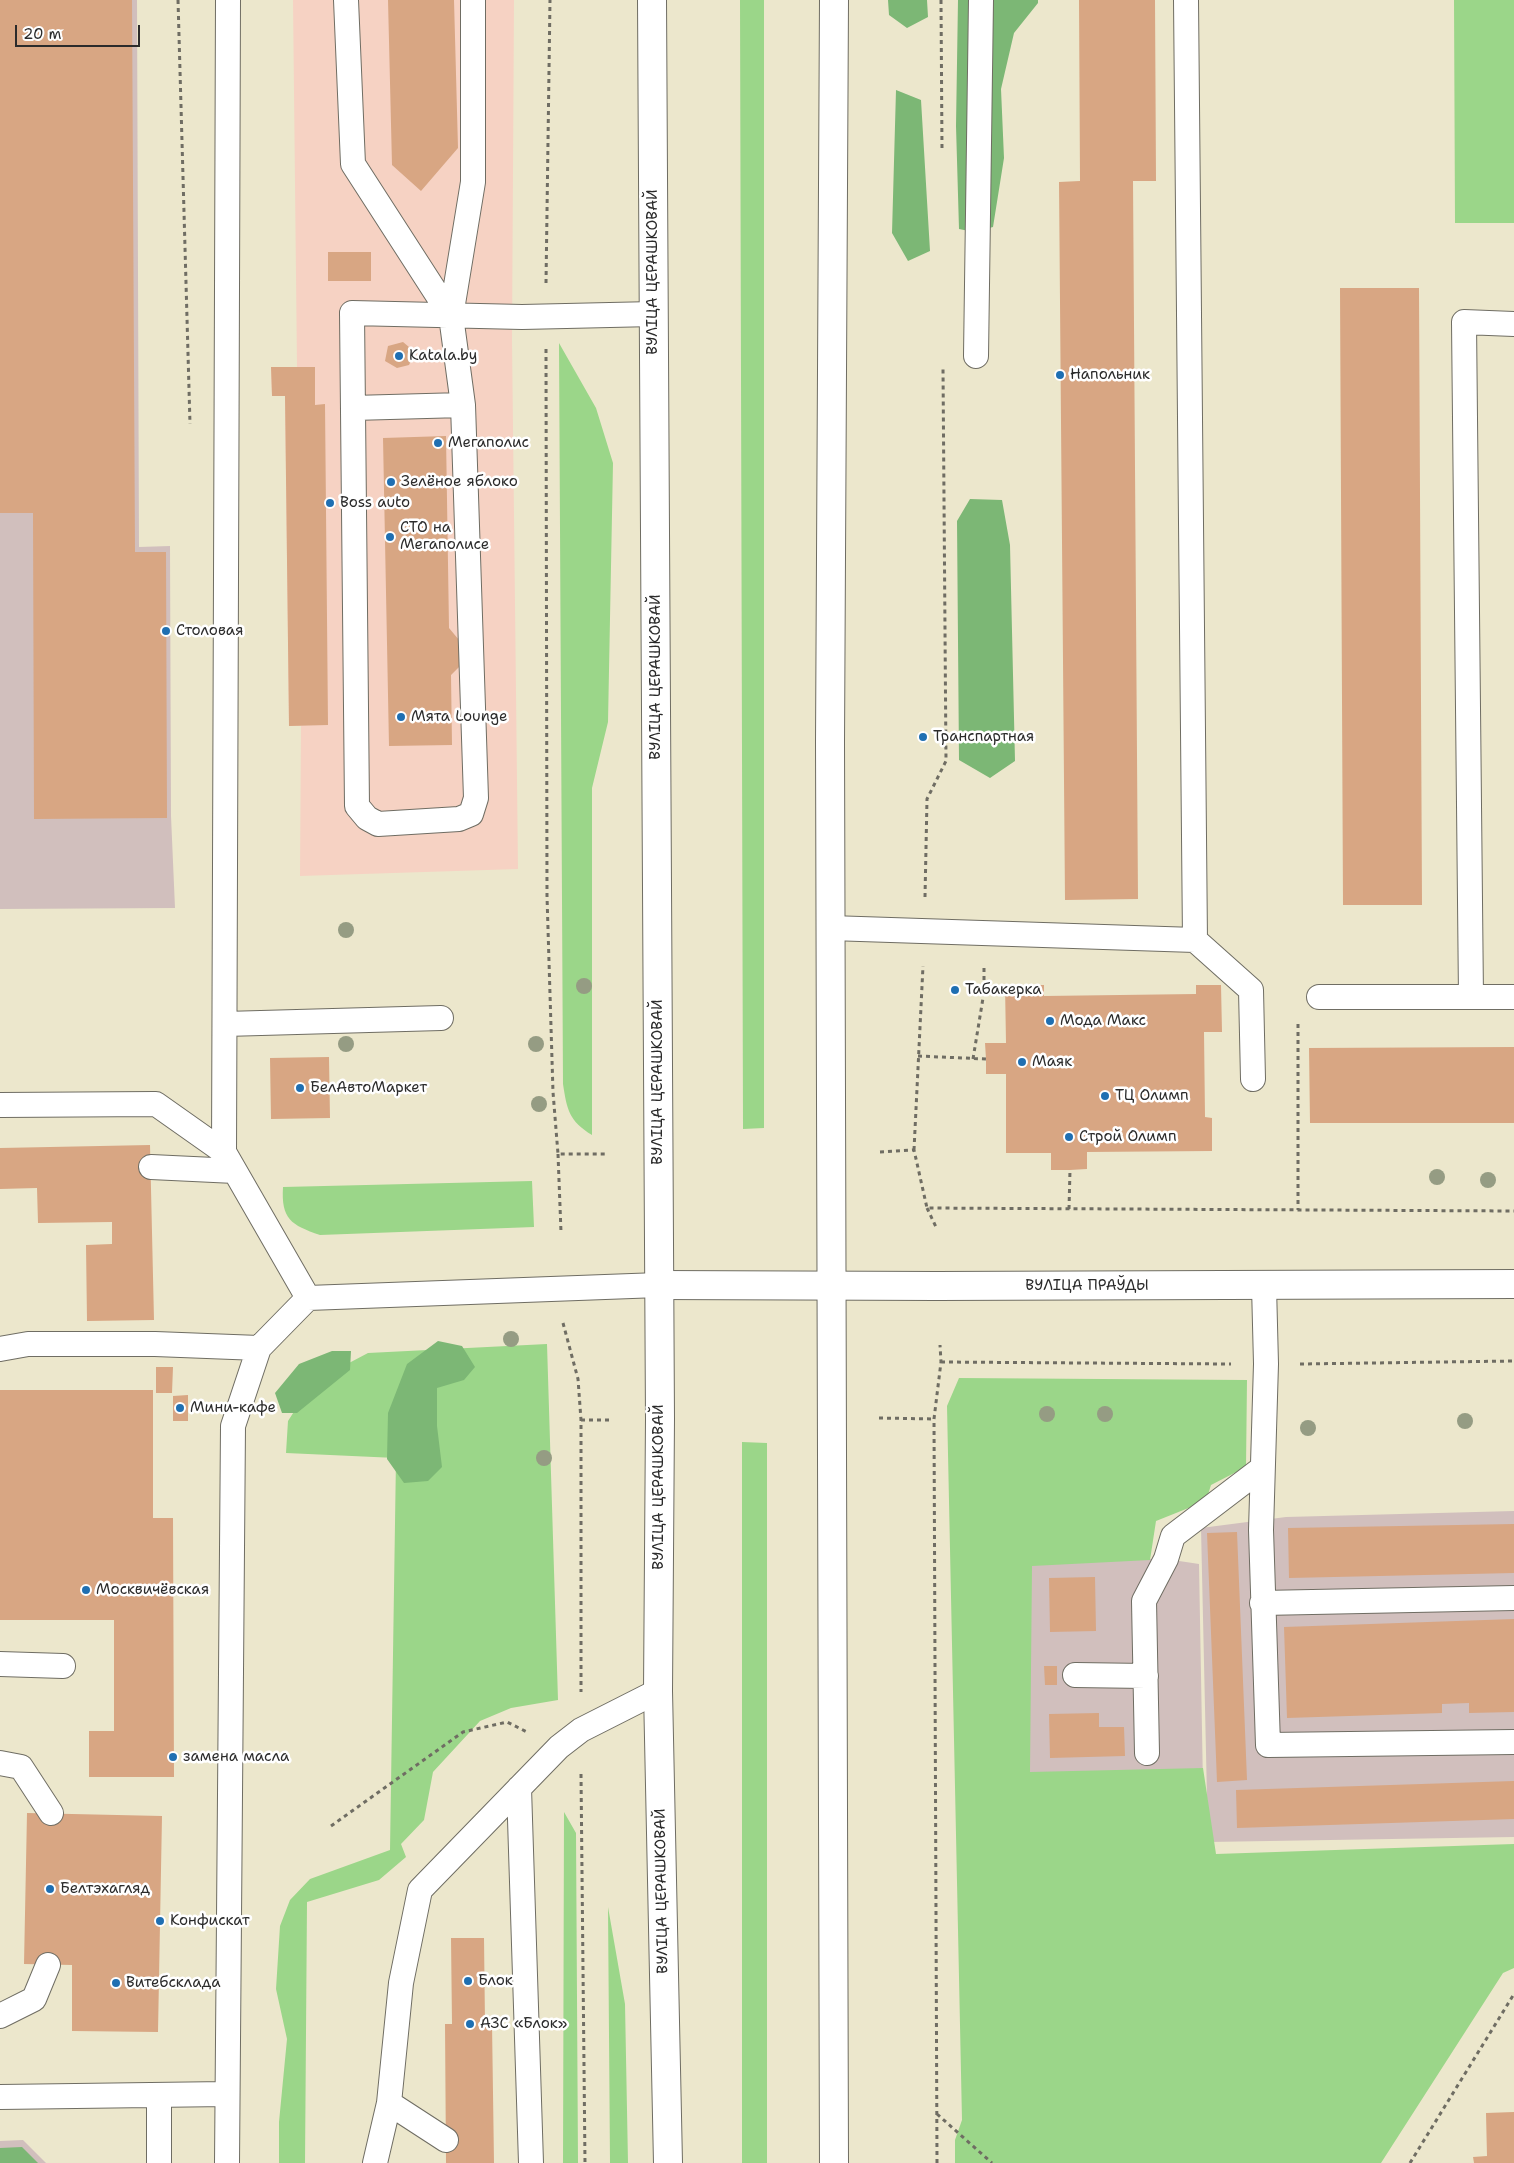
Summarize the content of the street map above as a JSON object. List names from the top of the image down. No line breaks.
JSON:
{"streets":{"main road":["ВУЛІЦА ЦЕРАШКОВАЙ","ВУЛІЦА ПРАЎДЫ"]},"crossings":[["ВУЛІЦА ЦЕРАШКОВАЙ","ВУЛІЦА ПРАЎДЫ"]],"places":["Katala.by","Напольник","Мегаполис","Зелёное яблоко","Boss auto","СТО на Мегаполисе","Столовая","Мята Lounge","Транспартная","Табакерка","Мода Макс","Маяк","БелАвтоМаркет","ТЦ Олимп","Строй Олимп","Мини-кафе","Москвичёвская","замена масла","Белтэхагляд","Конфискат","Блок","Витебсклада","АЗС «Блок»"],"scale_bar":"20 m"}
